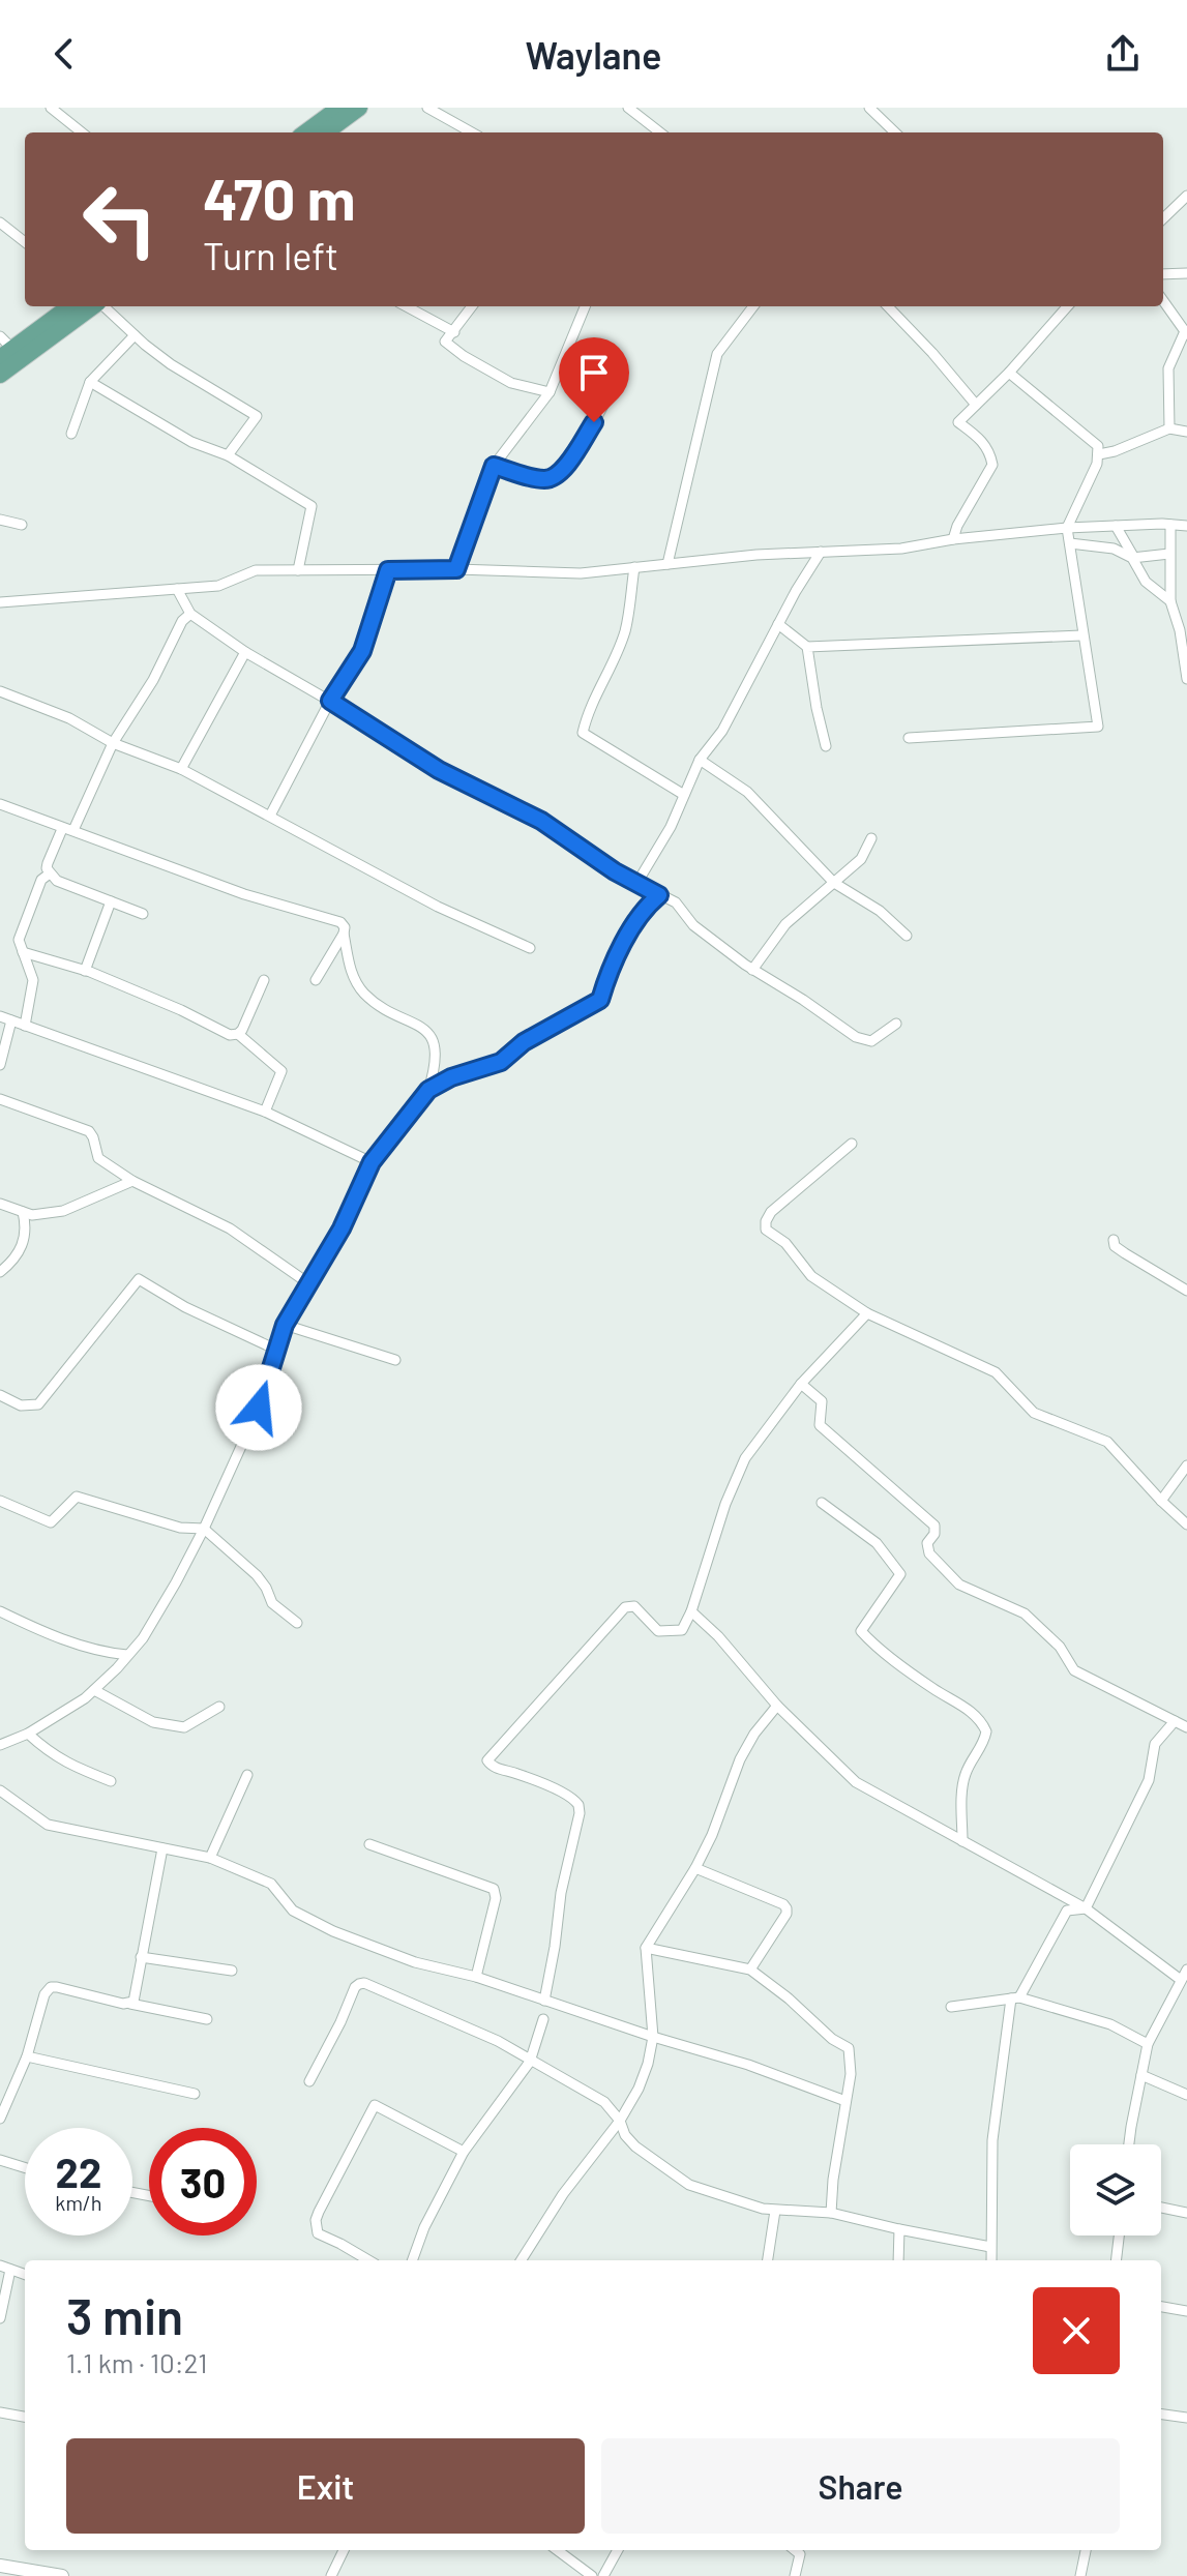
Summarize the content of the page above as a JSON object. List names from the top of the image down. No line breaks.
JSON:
{"page":{"header":"Waylane","turn":["470 m","Turn left"],"speed":"22 km/h","limit":"30","heading":["3 min","1.1 km · 10:21"],"buttons":["Exit","Share"]}}
